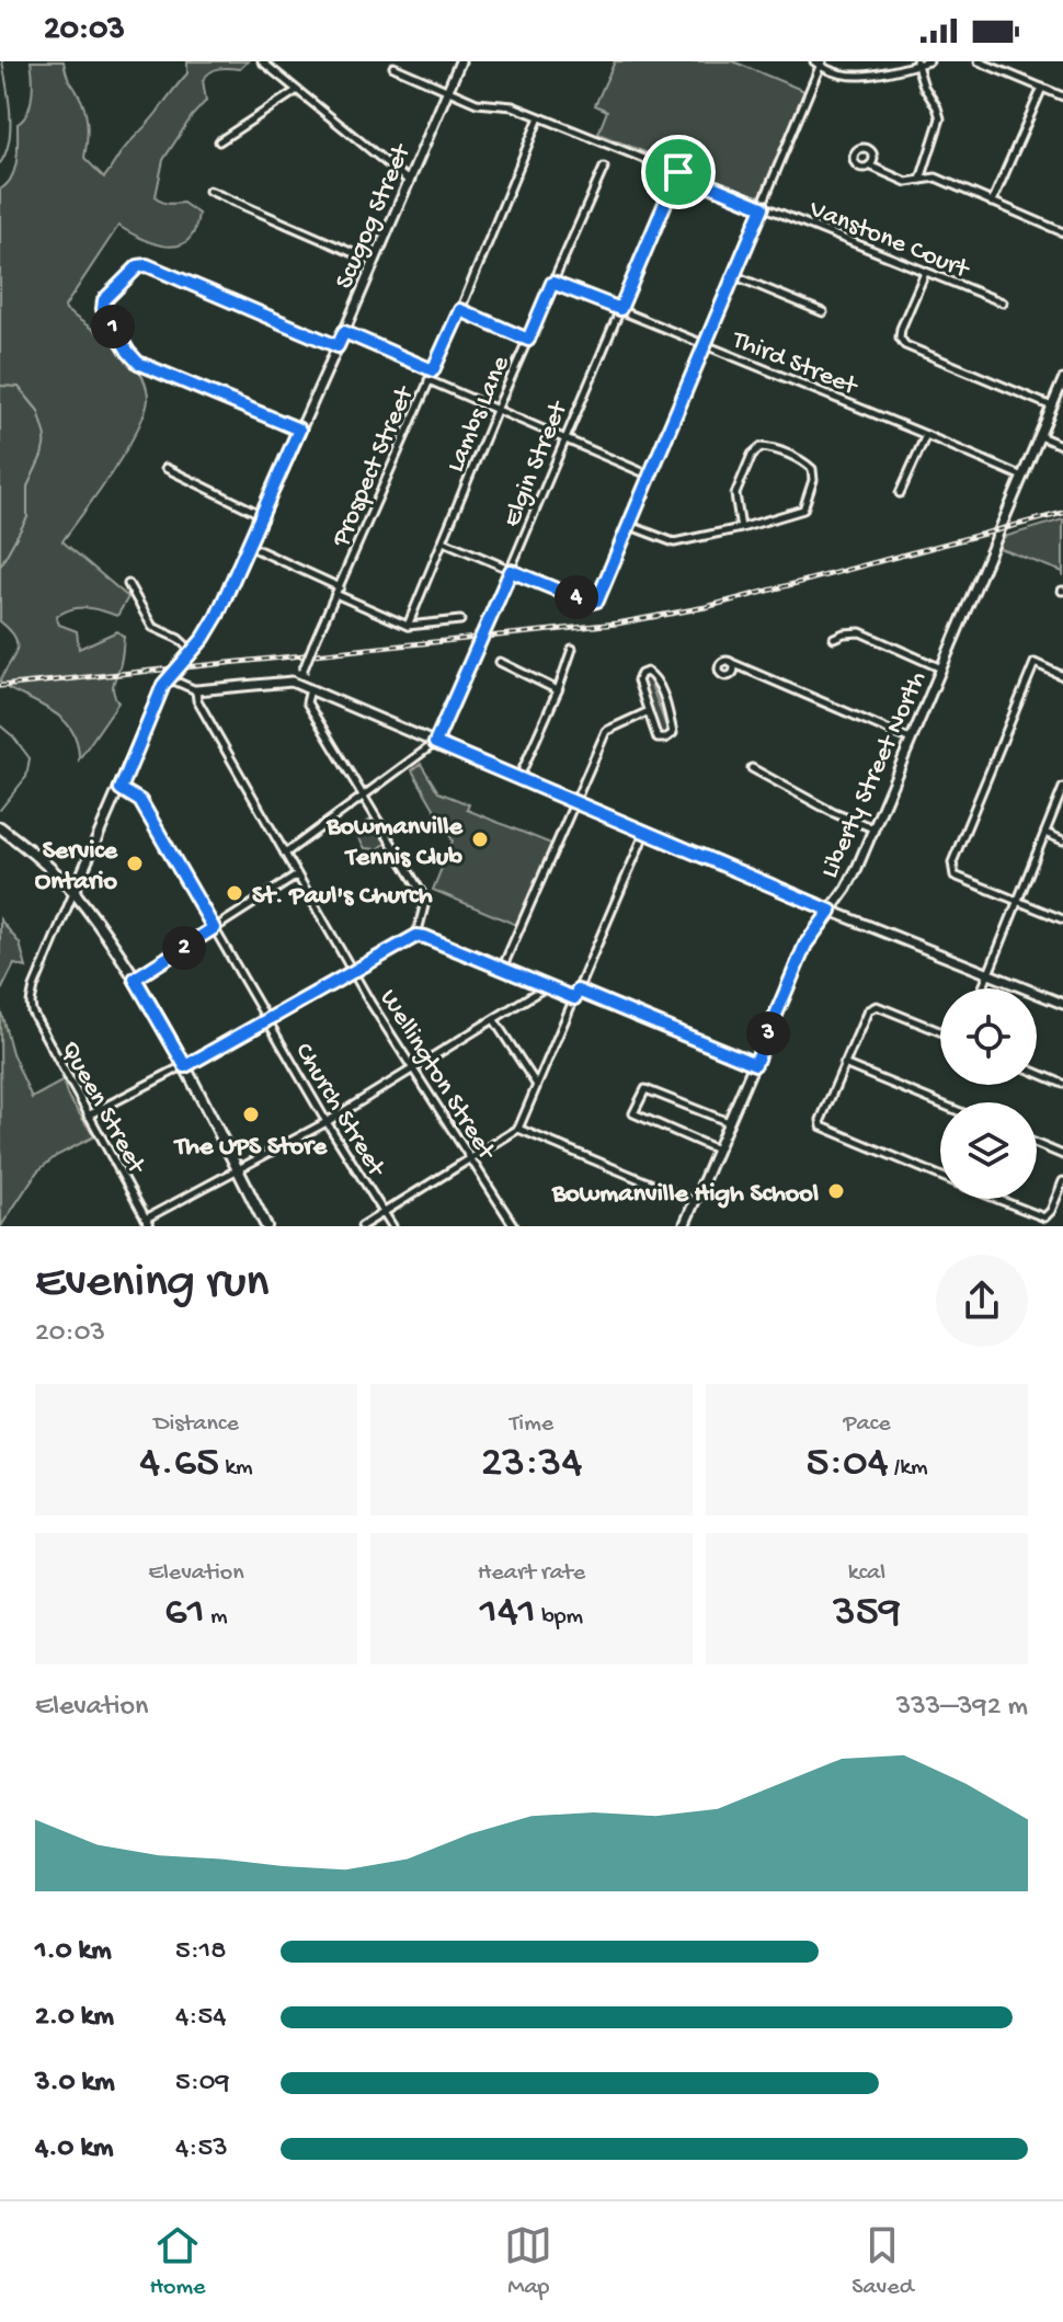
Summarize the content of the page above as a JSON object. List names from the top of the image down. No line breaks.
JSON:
{"streets":{"street":["Scugog Street","Vanstone Court","Third Street","Lambs Lane","Elgin Street","Prospect Street","Liberty Street North","Wellington Street","Queen Street","Church Street"]},"crossings":[["Scugog Street","Vanstone Court"],["Scugog Street","Queen Street"],["Scugog Street","Church Street"],["Vanstone Court","Elgin Street"],["Vanstone Court","Prospect Street"],["Third Street","Lambs Lane"],["Third Street","Elgin Street"],["Third Street","Liberty Street North"],["Elgin Street","Wellington Street"]],"places":["Bowmanville Tennis Club","Service Ontario","St. Paul's Church","The UPS Store","Bowmanville High School"],"page":{"status":"20:03","pins":["1","4","2","3"],"heading":["Evening run","20:03"],"stats":[["Distance","4.65 km"],["Time","23:34"],["Pace","5:04 /km"],["Elevation","61 m"],["Heart rate","141 bpm"],["kcal","359"]],"chart":["Elevation","333–392 m"],"list":[{"name":"1.0 km","note":"5:18"},{"name":"2.0 km","note":"4:54"},{"name":"3.0 km","note":"5:09"},{"name":"4.0 km","note":"4:53"}],"tabs":["Home","Map","Saved"]}}
